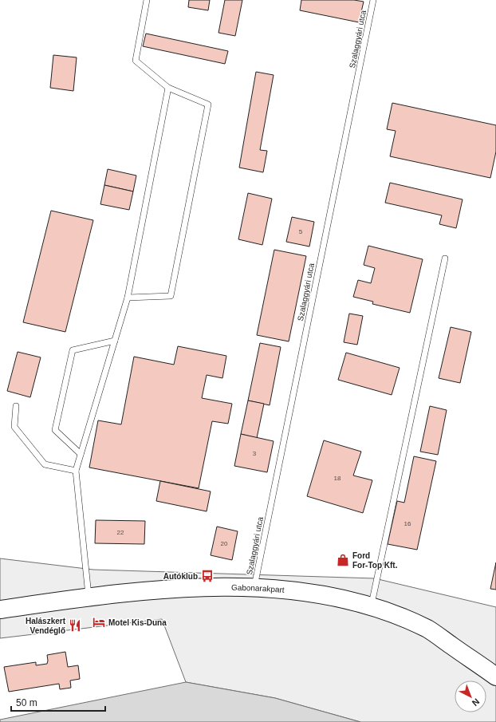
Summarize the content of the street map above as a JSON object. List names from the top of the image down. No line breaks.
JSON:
{"streets":{"main road":["Gabonarakpart"],"lane":["Szalaggyári utca"]},"crossings":[["Szalaggyári utca","Gabonarakpart"]],"places":{"shop":["Ford For-Top Kft."],"bus stop":["Autóklub"],"hotel":["Motel Kis-Duna"],"restaurant":["Halászkert Vendéglő"]},"house_numbers":["5","3","18","16","22","20"],"scale_bar":"50 m","north":"bottom right"}
